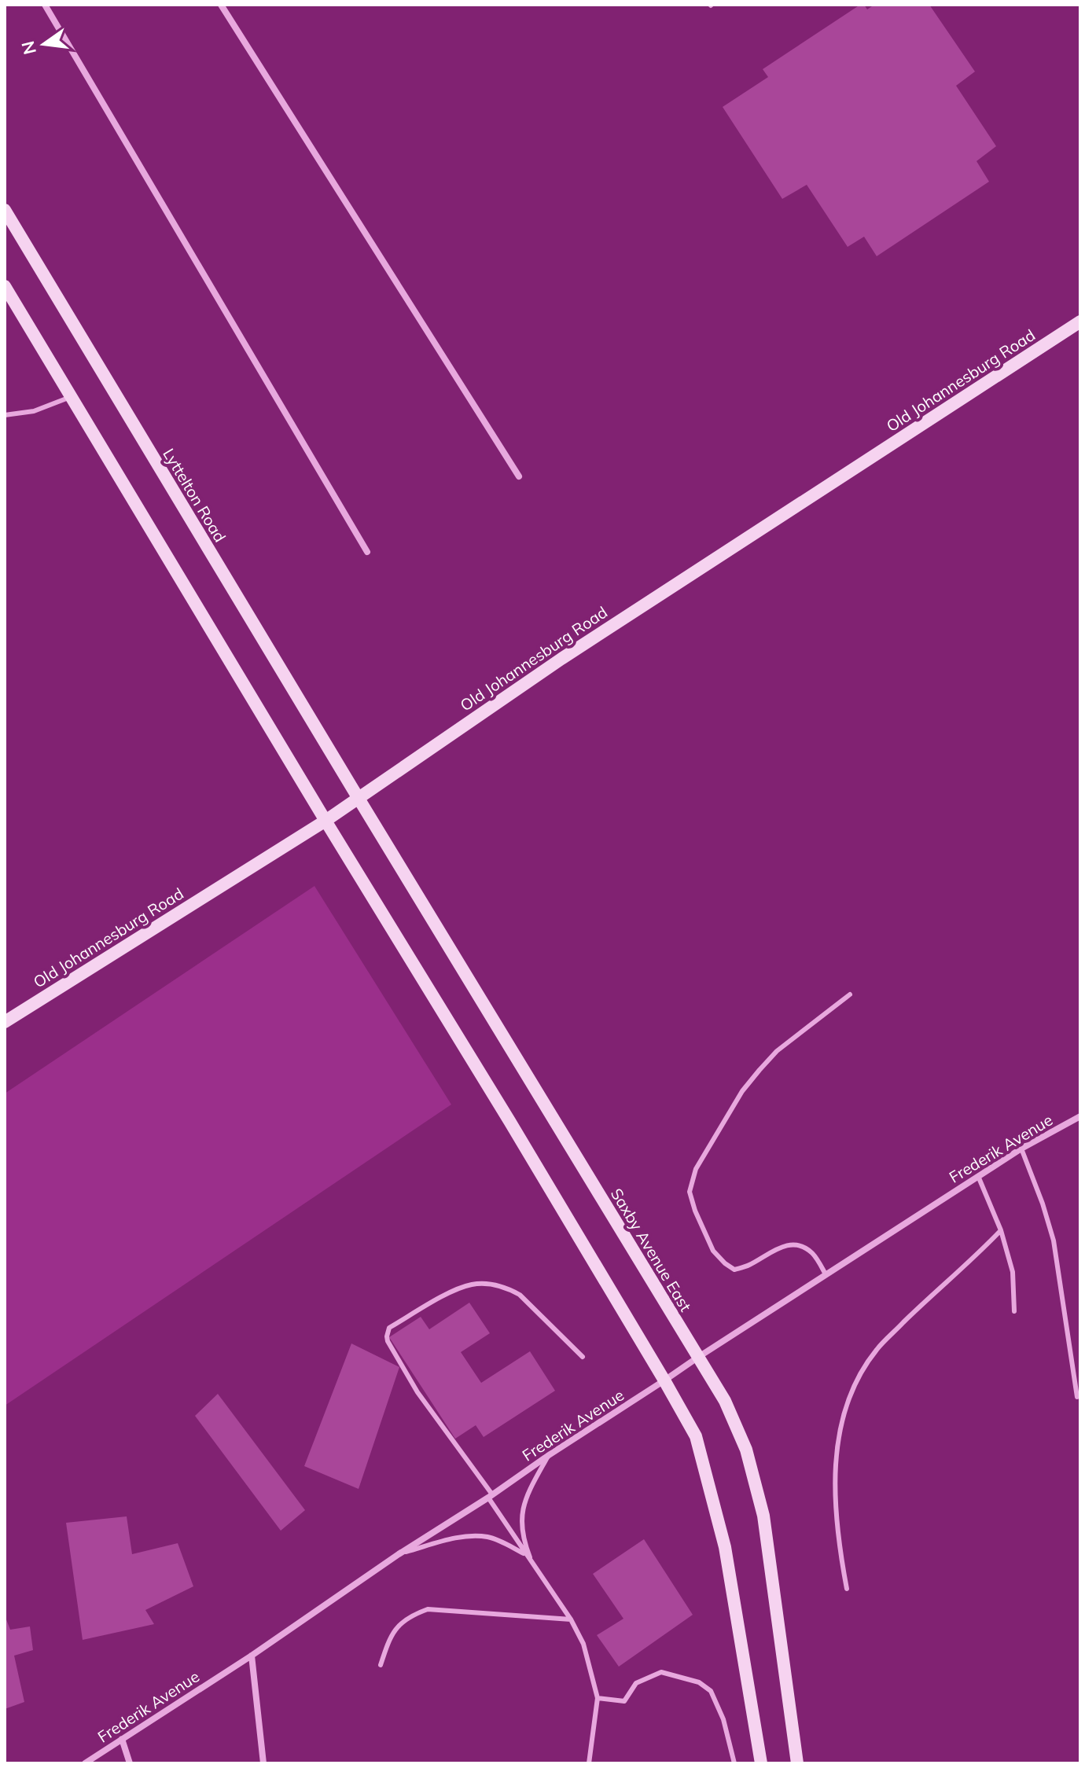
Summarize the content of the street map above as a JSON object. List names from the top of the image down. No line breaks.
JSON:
{"streets":{"main road":["Old Johannesburg Road","Lyttelton Road","Saxby Avenue East"],"street":["Frederik Avenue"]},"crossings":[["Old Johannesburg Road","Lyttelton Road"],["Old Johannesburg Road","Saxby Avenue East"],["Lyttelton Road","Saxby Avenue East"],["Frederik Avenue","Saxby Avenue East"]],"north":"left"}
